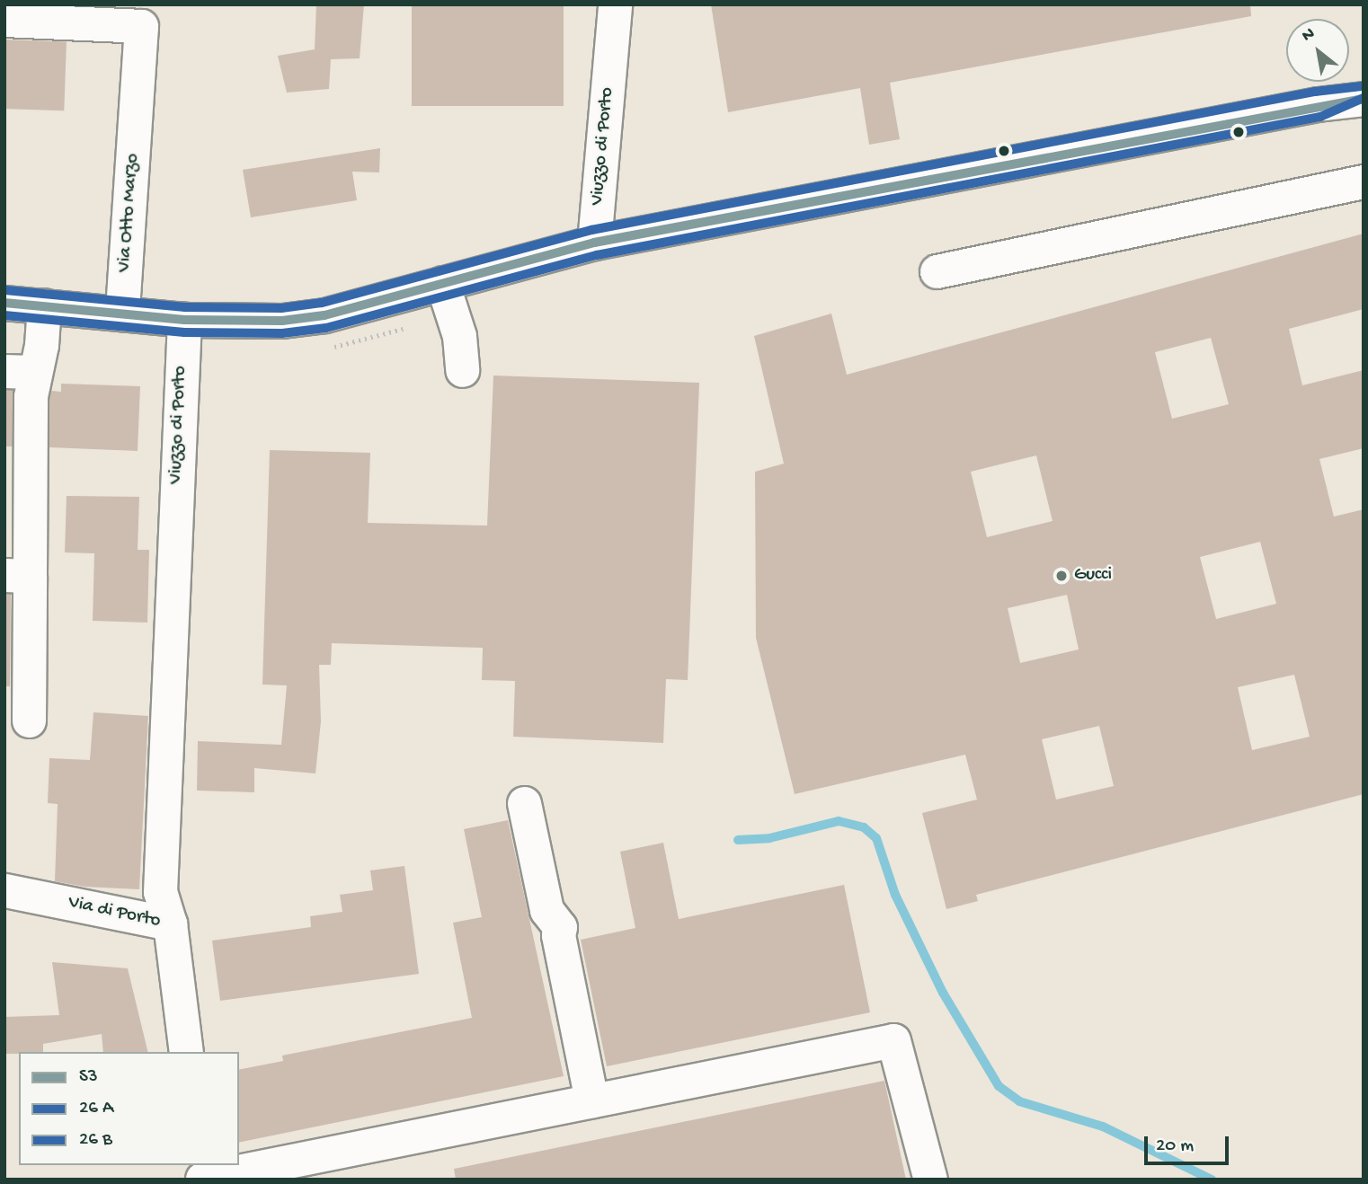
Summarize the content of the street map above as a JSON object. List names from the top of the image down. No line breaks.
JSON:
{"streets":{"street":["Viuzzo di Porto","Via Otto Marzo","Via di Porto"]},"crossings":[["Viuzzo di Porto","Via di Porto"]],"places":["Gucci"],"lines":["transit line S3"],"legend":["S3","26 A","26 B"],"scale_bar":"20 m","north":"top left"}
